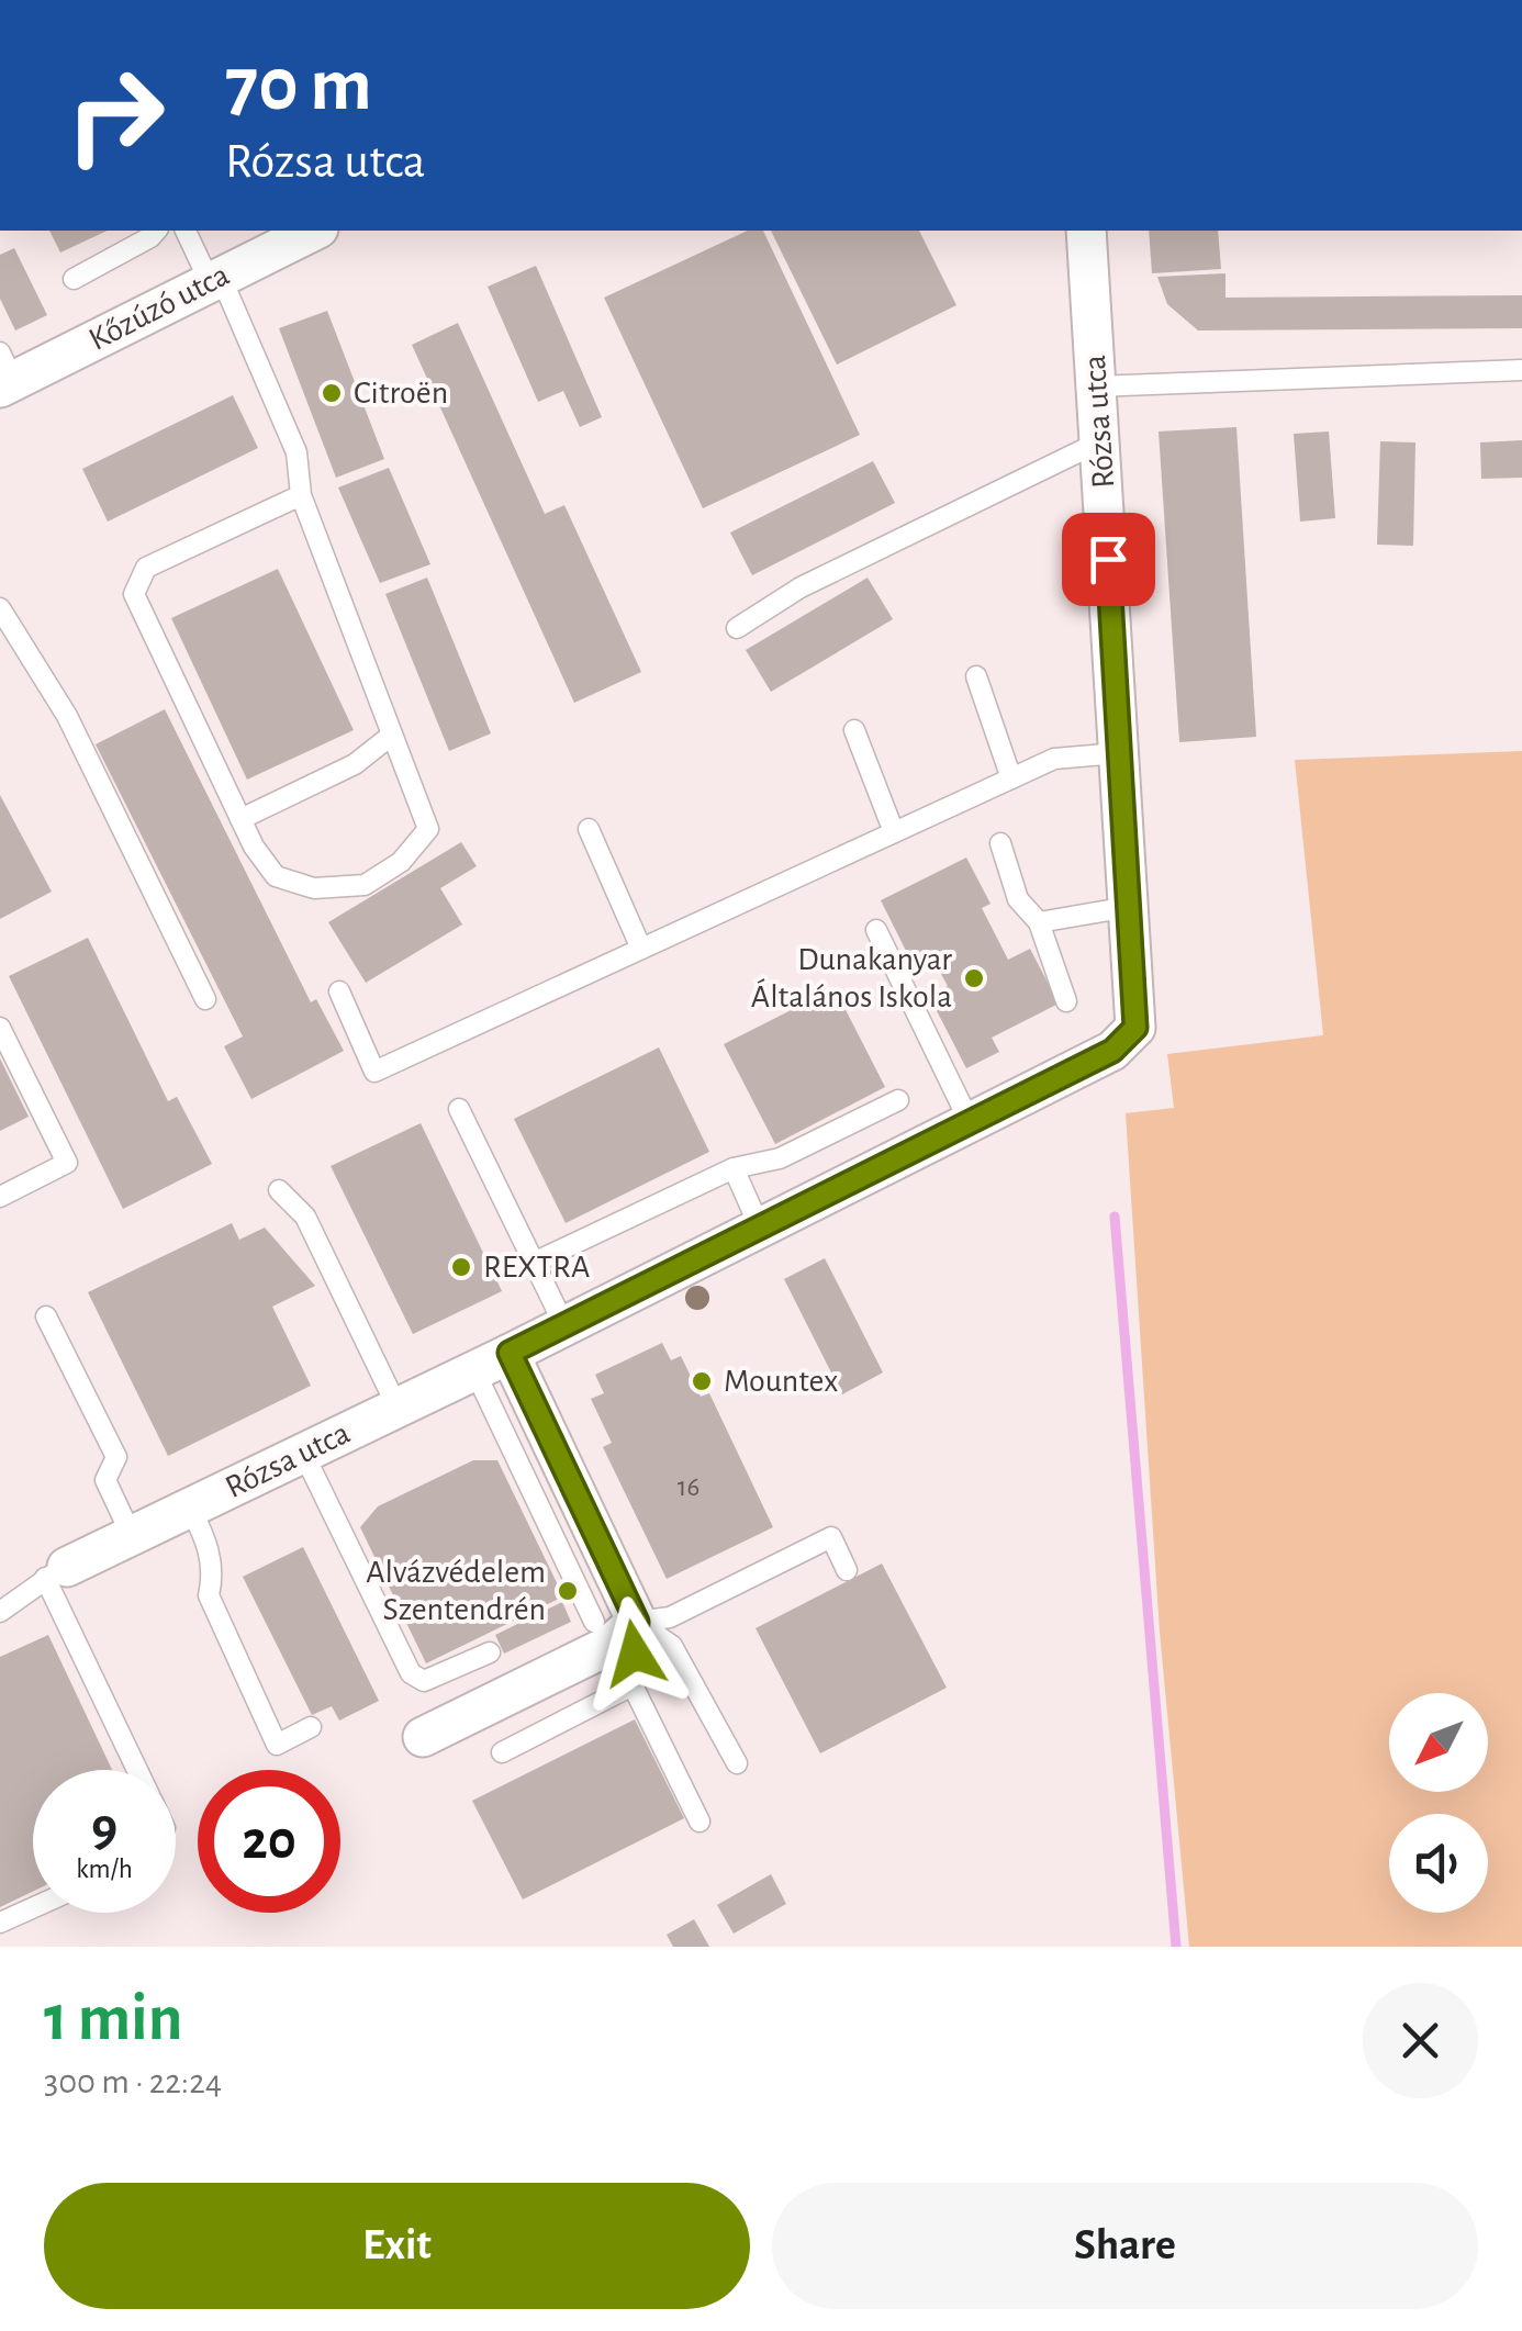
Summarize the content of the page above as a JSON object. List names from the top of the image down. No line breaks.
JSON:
{"streets":{"street":["Kőzúzó utca","Rózsa utca"]},"places":["Citroën","Dunakanyar Általános Iskola","REXTRA","Mountex","Alvázvédelem Szentendrén"],"house_numbers":["16"],"north":"bottom left","page":{"turn":["70 m","Rózsa utca"],"speed":"9 km/h","limit":"20","heading":["1 min","300 m · 22:24"],"buttons":["Exit","Share"]}}
